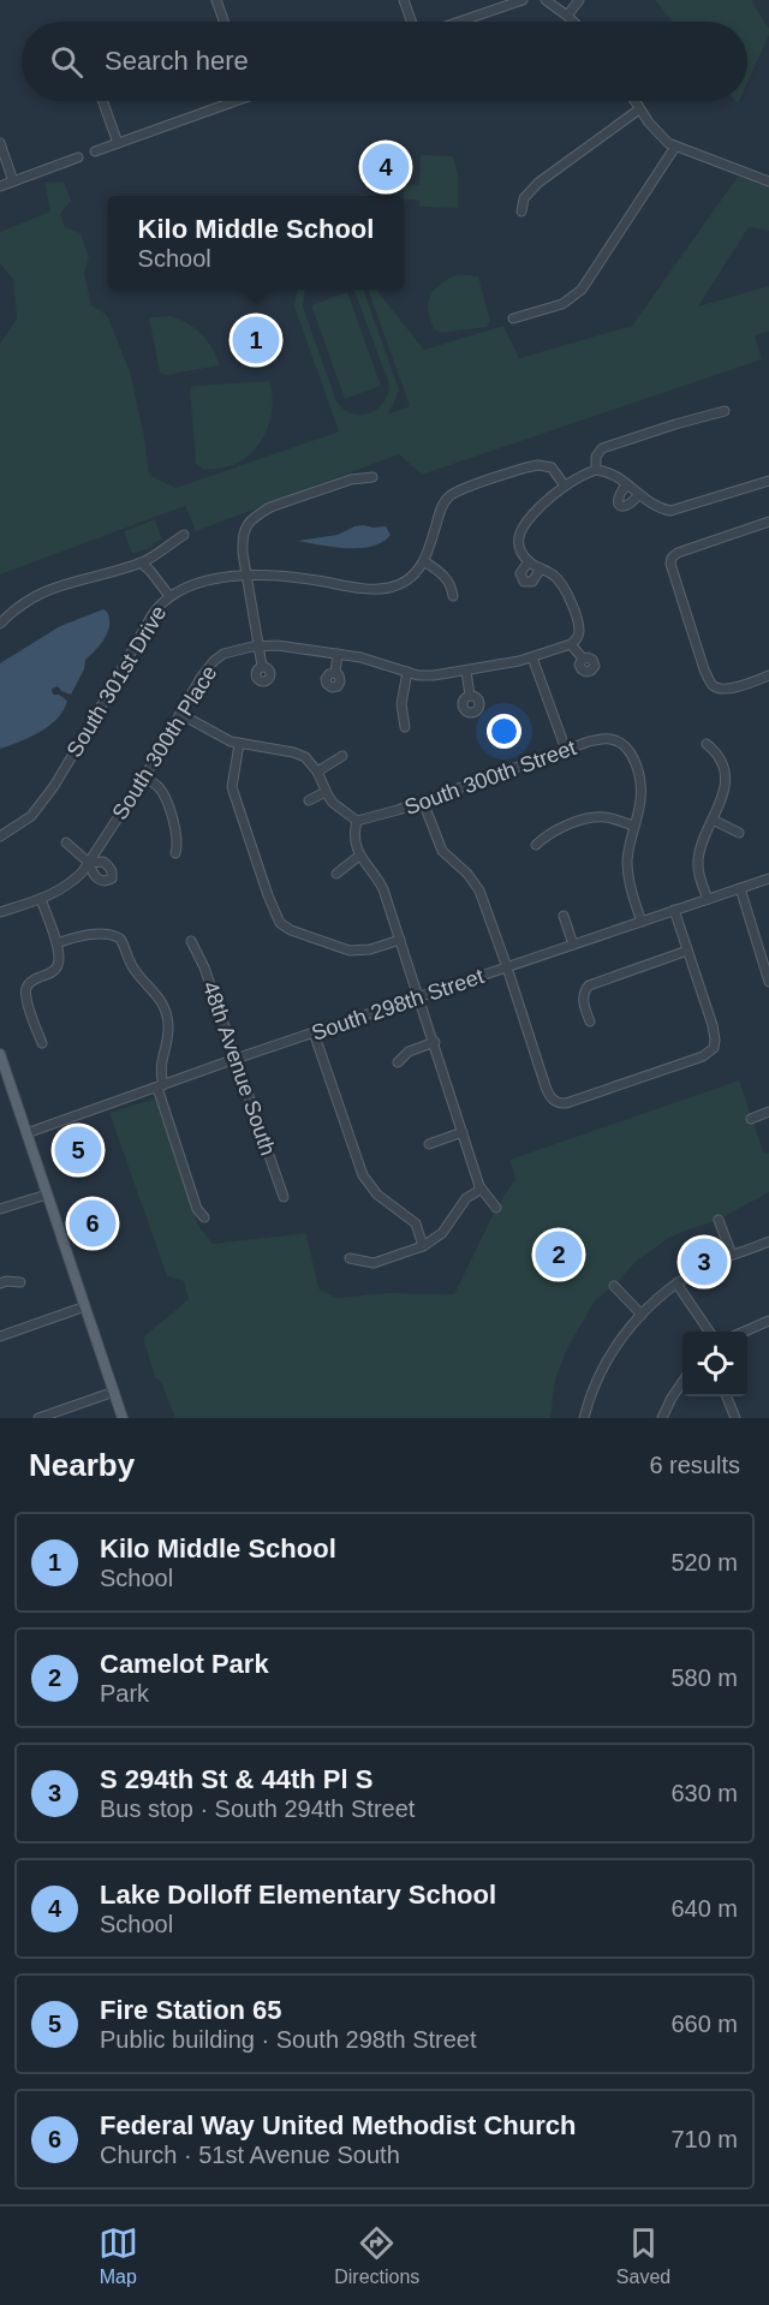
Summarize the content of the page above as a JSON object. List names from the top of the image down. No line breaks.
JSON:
{"streets":{"street":["South 301st Drive","South 300th Place","South 300th Street","South 298th Street","48th Avenue South"]},"crossings":[["South 298th Street","48th Avenue South"]],"page":{"search":"Search here","pins":["4","1","5","6","2","3"],"popup":["Kilo Middle School","School"],"heading":["Nearby","6 results"],"list":[{"mark":"1","name":"Kilo Middle School","note":"School","value":"520 m"},{"mark":"2","name":"Camelot Park","note":"Park","value":"580 m"},{"mark":"3","name":"S 294th St & 44th Pl S","note":"Bus stop · South 294th Street","value":"630 m"},{"mark":"4","name":"Lake Dolloff Elementary School","note":"School","value":"640 m"},{"mark":"5","name":"Fire Station 65","note":"Public building · South 298th Street","value":"660 m"},{"mark":"6","name":"Federal Way United Methodist Church","note":"Church · 51st Avenue South","value":"710 m"}],"nav":["Map","Directions","Saved"]}}
